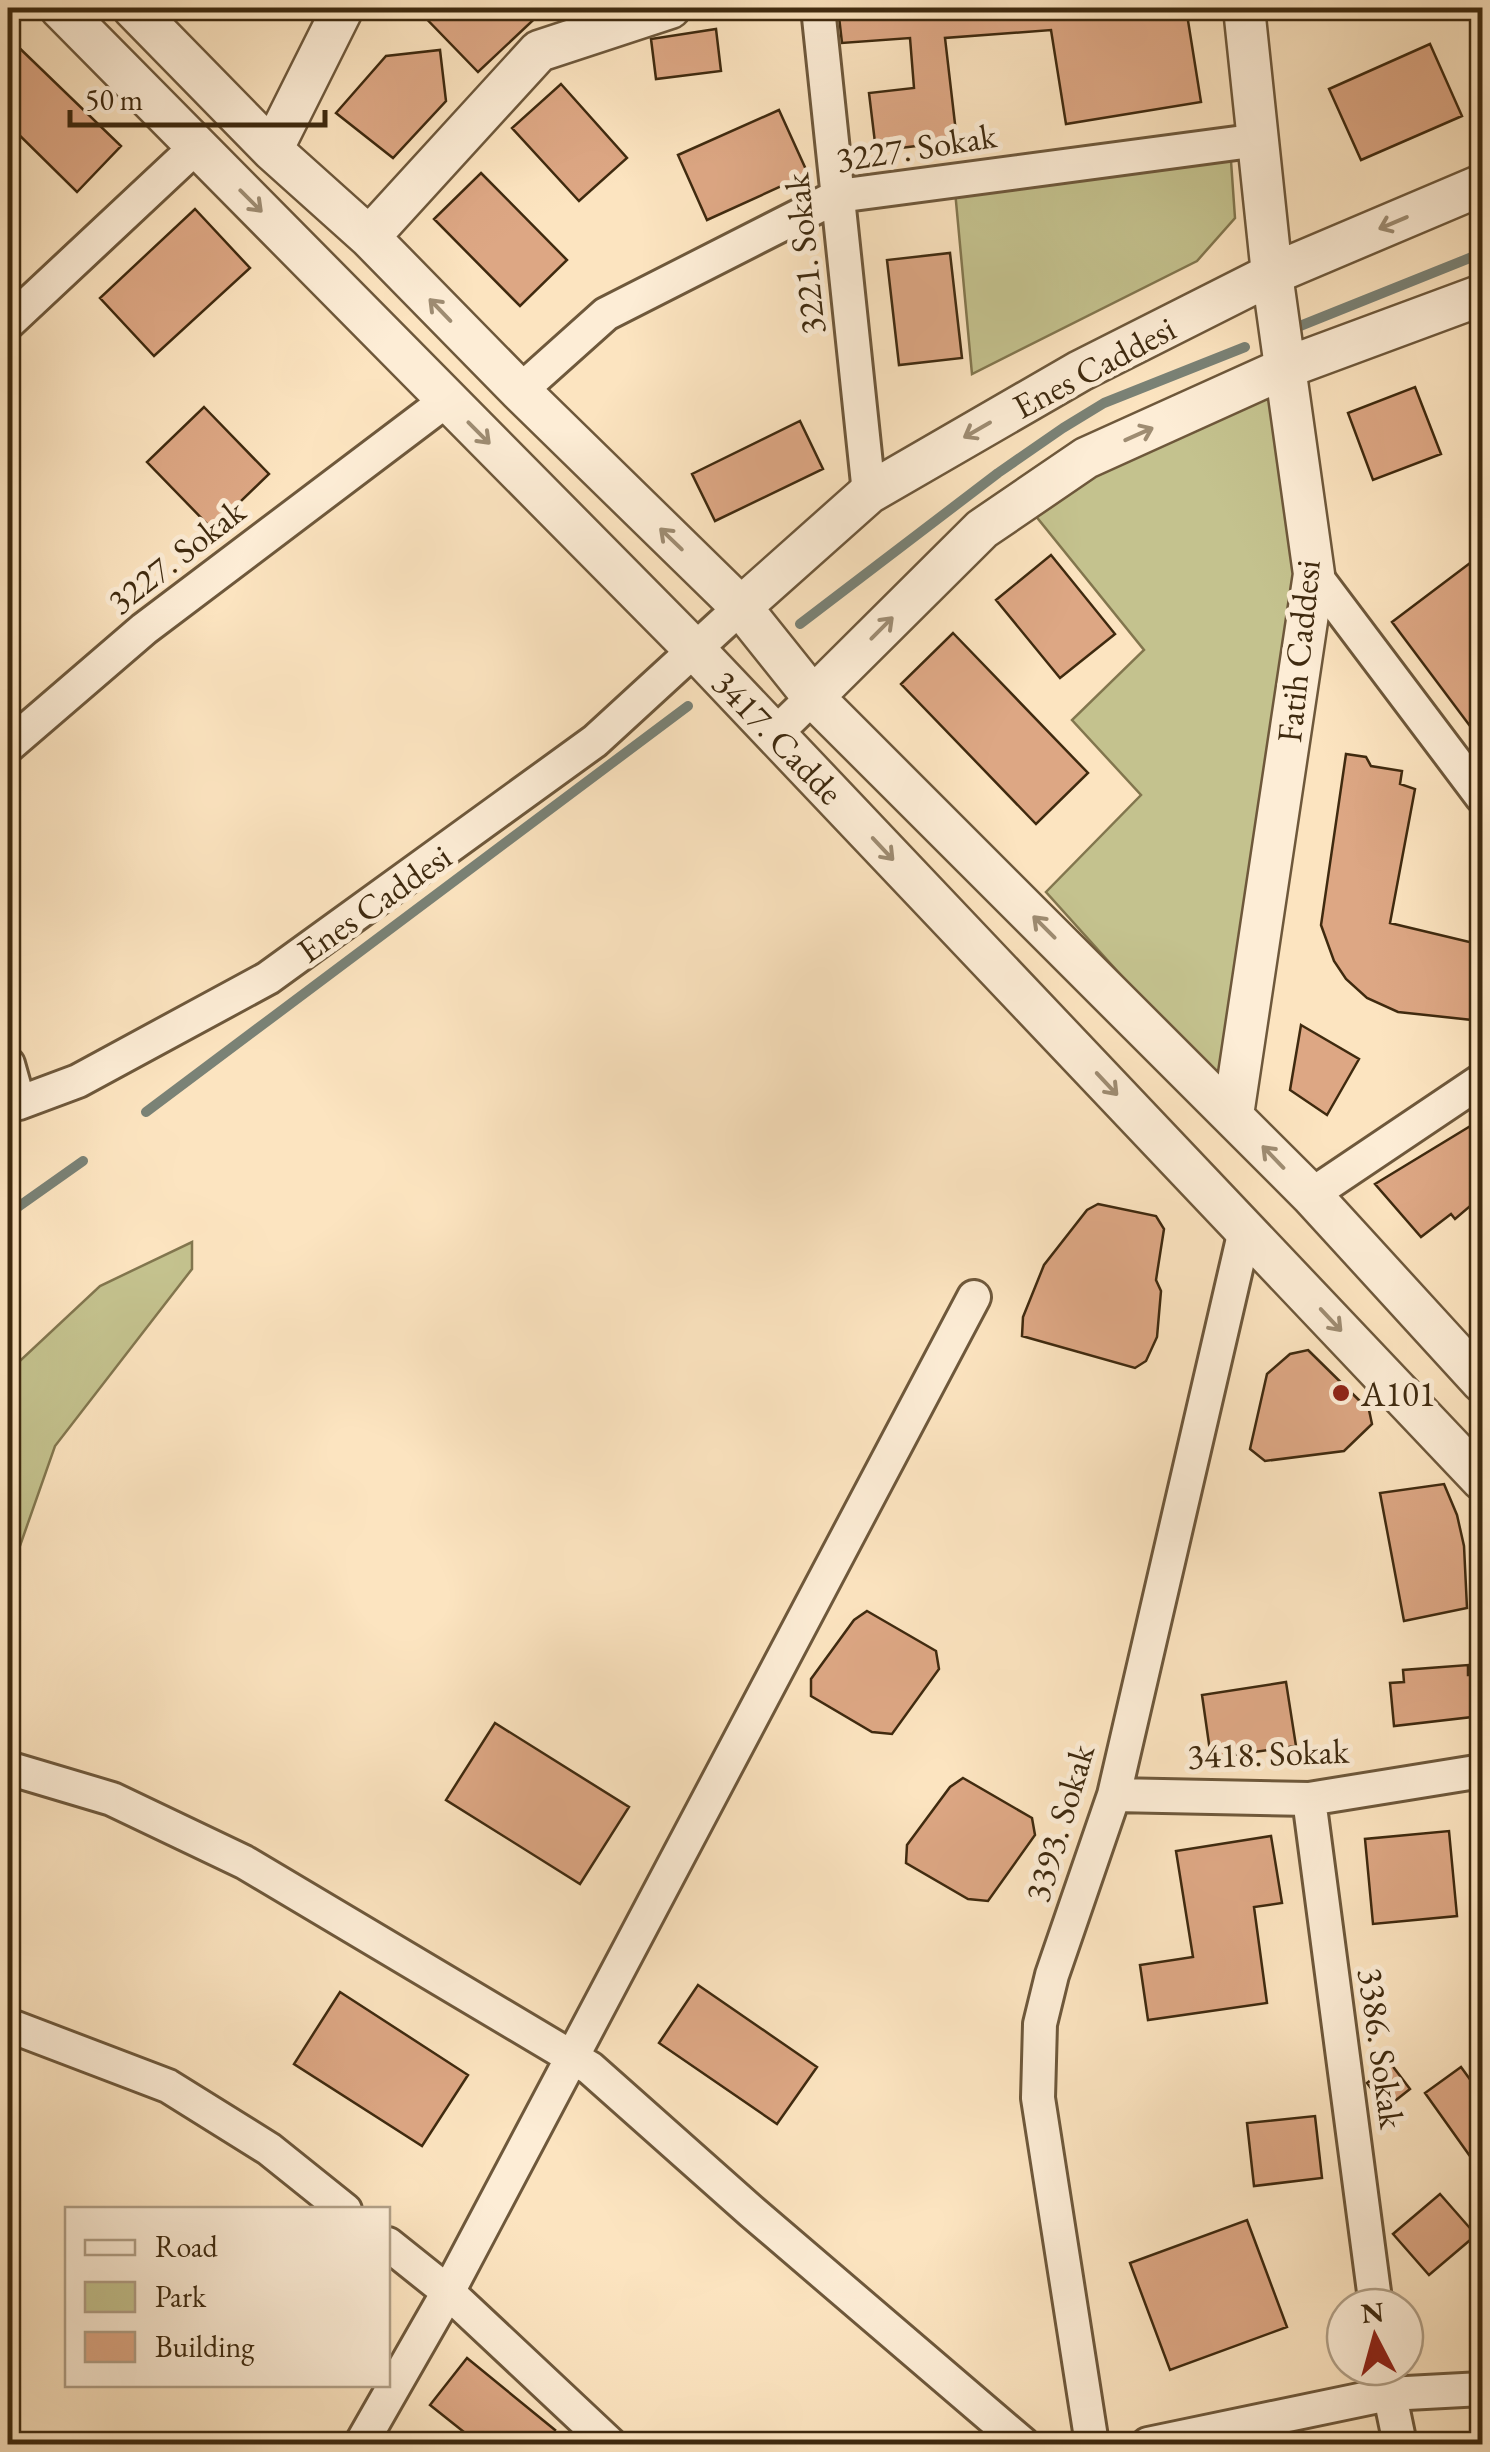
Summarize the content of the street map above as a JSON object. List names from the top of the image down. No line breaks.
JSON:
{"streets":{"street":["3227. Sokak","3221. Sokak","Enes Caddesi","Fatih Caddesi","3417. Cadde","3418. Sokak","3393. Sokak","3386. Sokak"]},"crossings":[["3227. Sokak","3221. Sokak"],["3227. Sokak","Fatih Caddesi"],["3227. Sokak","3417. Cadde"],["3221. Sokak","Enes Caddesi"],["Enes Caddesi","Fatih Caddesi"],["Enes Caddesi","3417. Cadde"],["Fatih Caddesi","3417. Cadde"],["3417. Cadde","3393. Sokak"],["3418. Sokak","3393. Sokak"],["3418. Sokak","3386. Sokak"]],"places":["A101"],"legend":["Road","Park","Building"],"scale_bar":"50 m","north":"top"}
